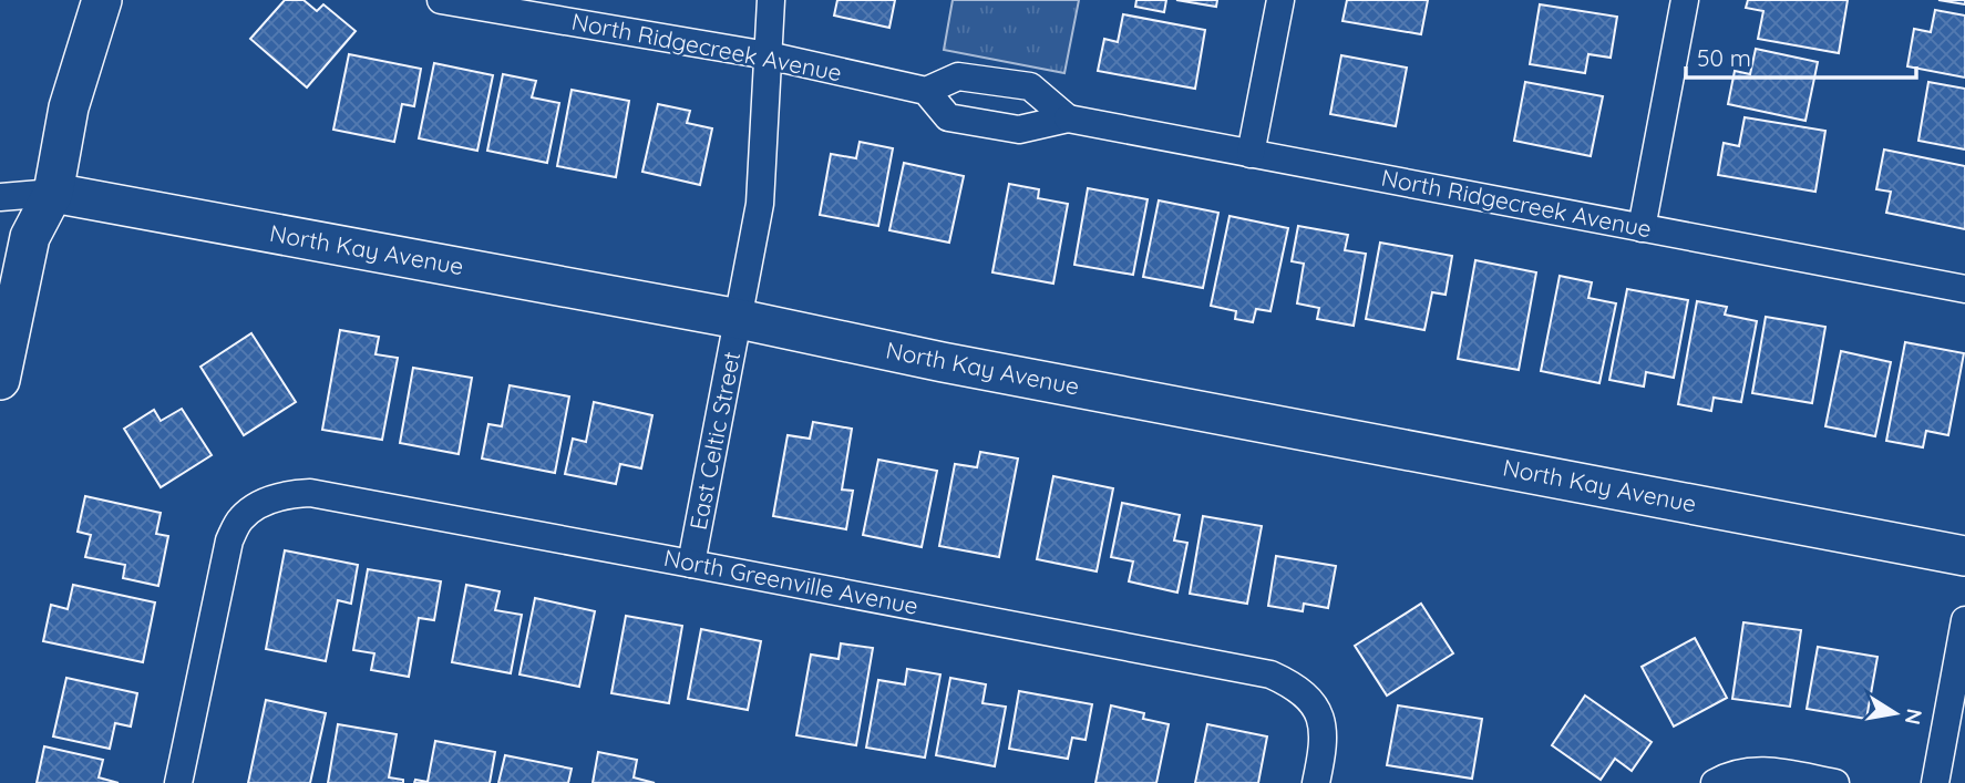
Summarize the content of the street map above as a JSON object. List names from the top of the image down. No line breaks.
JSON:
{"streets":{"street":["North Ridgecreek Avenue","North Kay Avenue","East Celtic Street","North Greenville Avenue"]},"crossings":[["North Ridgecreek Avenue","East Celtic Street"],["North Kay Avenue","East Celtic Street"],["East Celtic Street","North Greenville Avenue"]],"scale_bar":"50 m","north":"right"}
